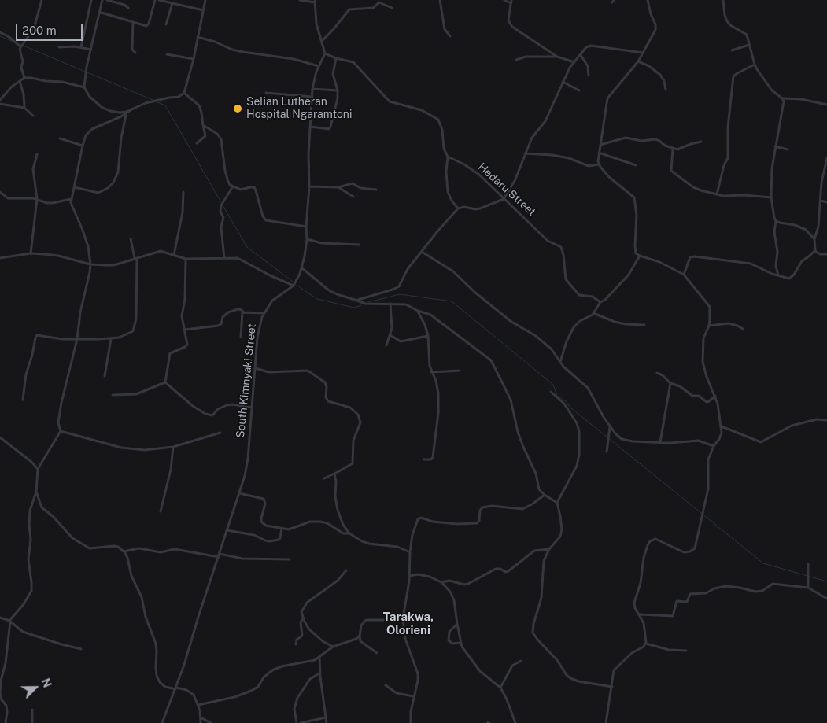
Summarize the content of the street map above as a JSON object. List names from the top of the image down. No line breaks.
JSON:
{"streets":{"street":["Hedaru Street","South Kimnyaki Street"]},"districts":["Tarakwa, Olorieni"],"places":["Selian Lutheran Hospital Ngaramtoni"],"scale_bar":"200 m","north":"top right"}
